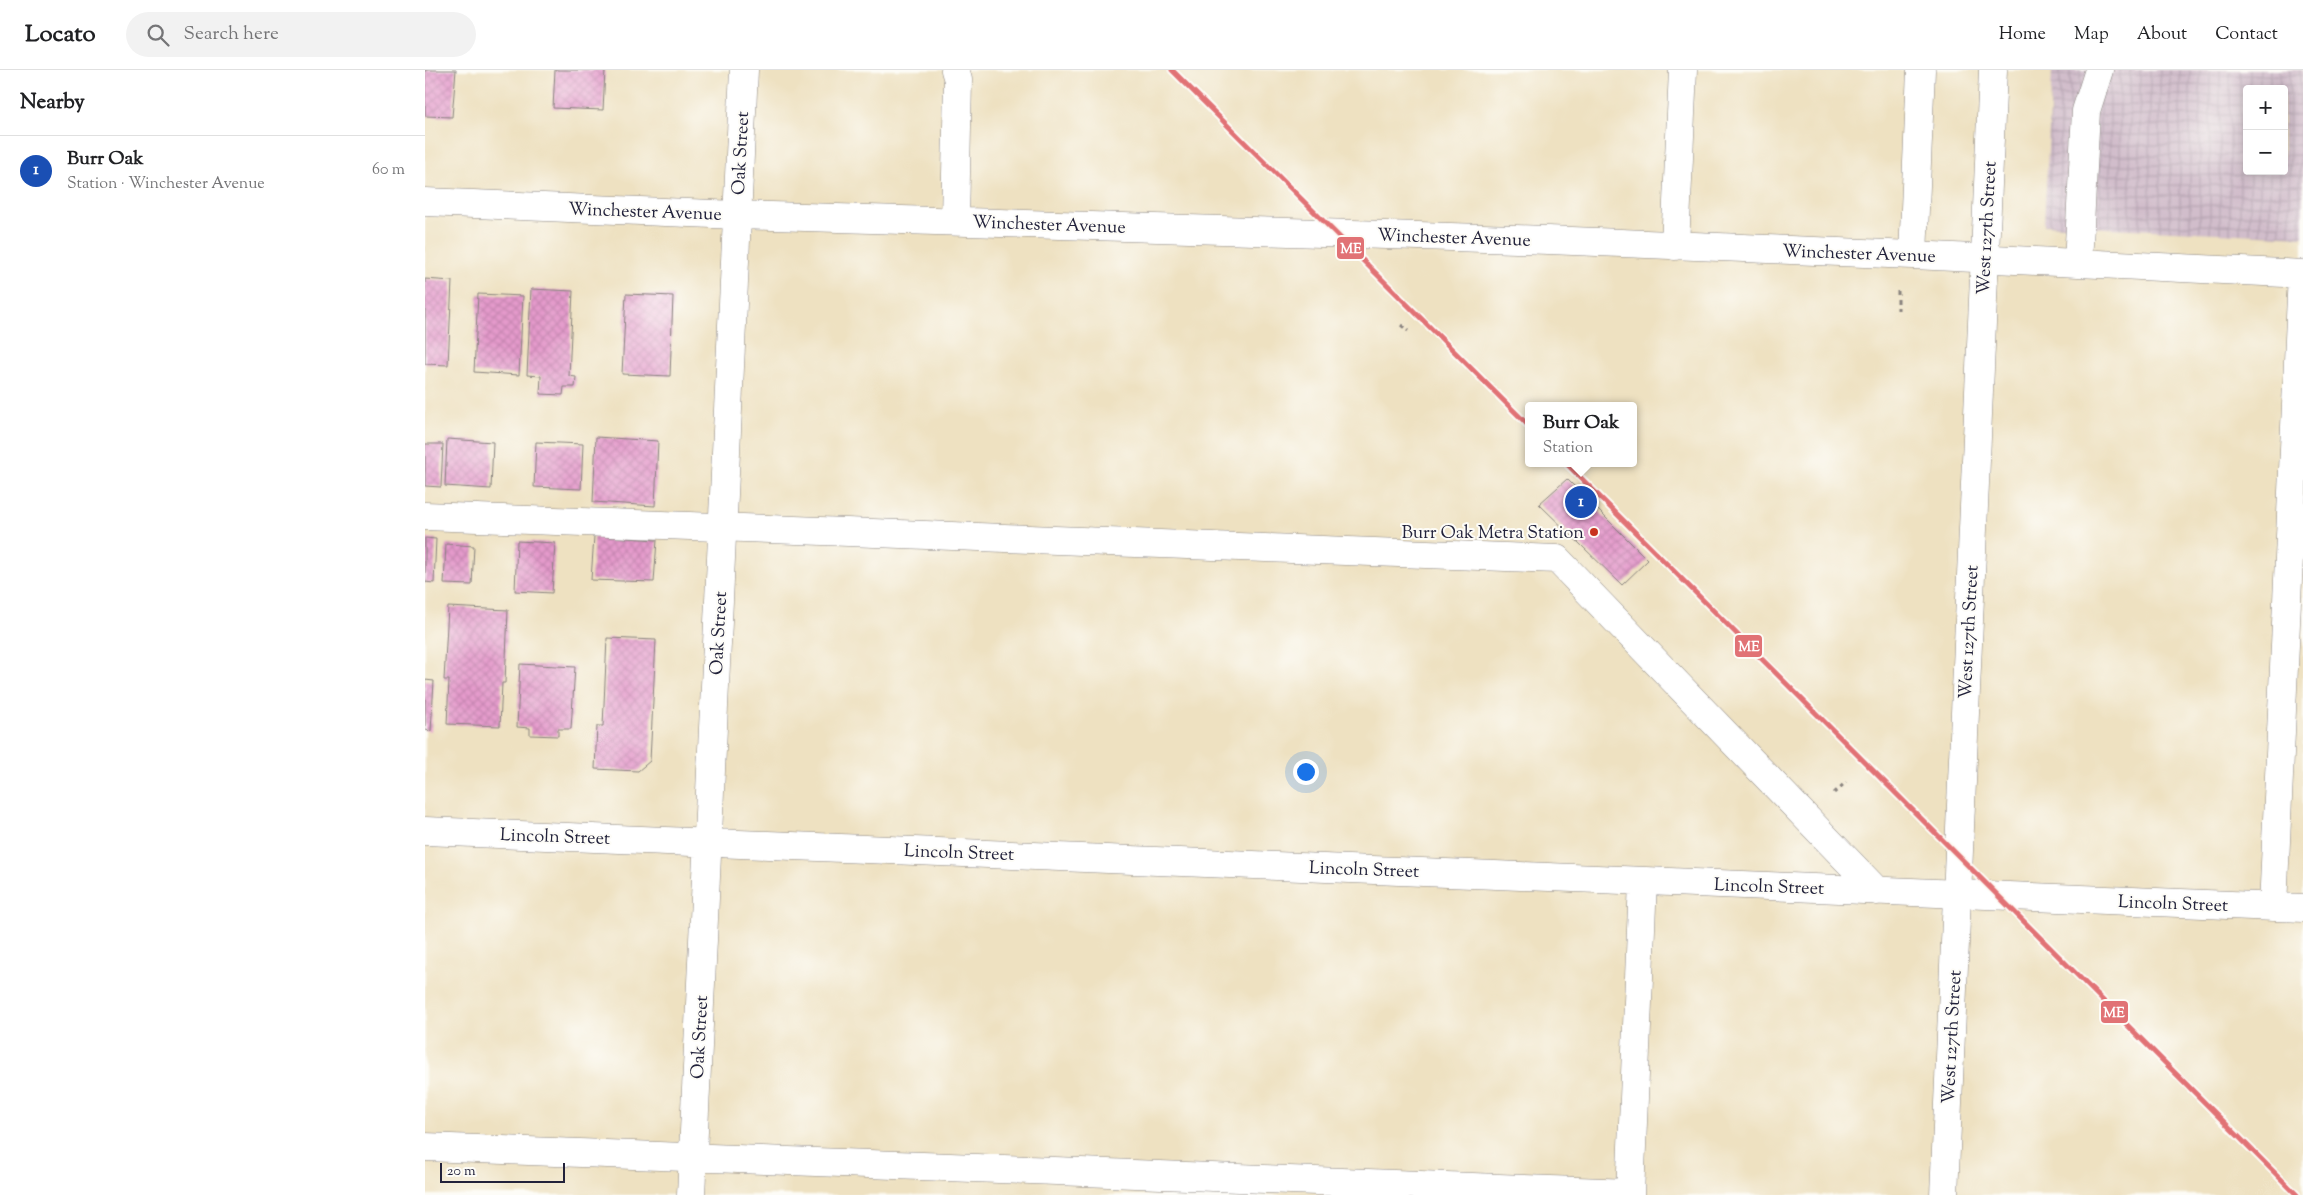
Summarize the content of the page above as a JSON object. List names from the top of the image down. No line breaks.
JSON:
{"streets":{"street":["Oak Street","Winchester Avenue","West 127th Street","Lincoln Street"]},"crossings":[["Oak Street","Winchester Avenue"],["Oak Street","Lincoln Street"],["Winchester Avenue","West 127th Street"],["West 127th Street","Lincoln Street"]],"places":["Burr Oak Metra Station"],"lines":["transit line ME"],"scale_bar":"20 m","page":{"header":"Locato","search":"Search here","nav":["Home","Map","About","Contact"],"heading":"Nearby","map_buttons":["+","−"],"list":[{"mark":"1","name":"Burr Oak","note":"Station · Winchester Avenue","value":"60 m"}],"popup":["Burr Oak","Station"],"pins":"1","scale":"20 m"}}
